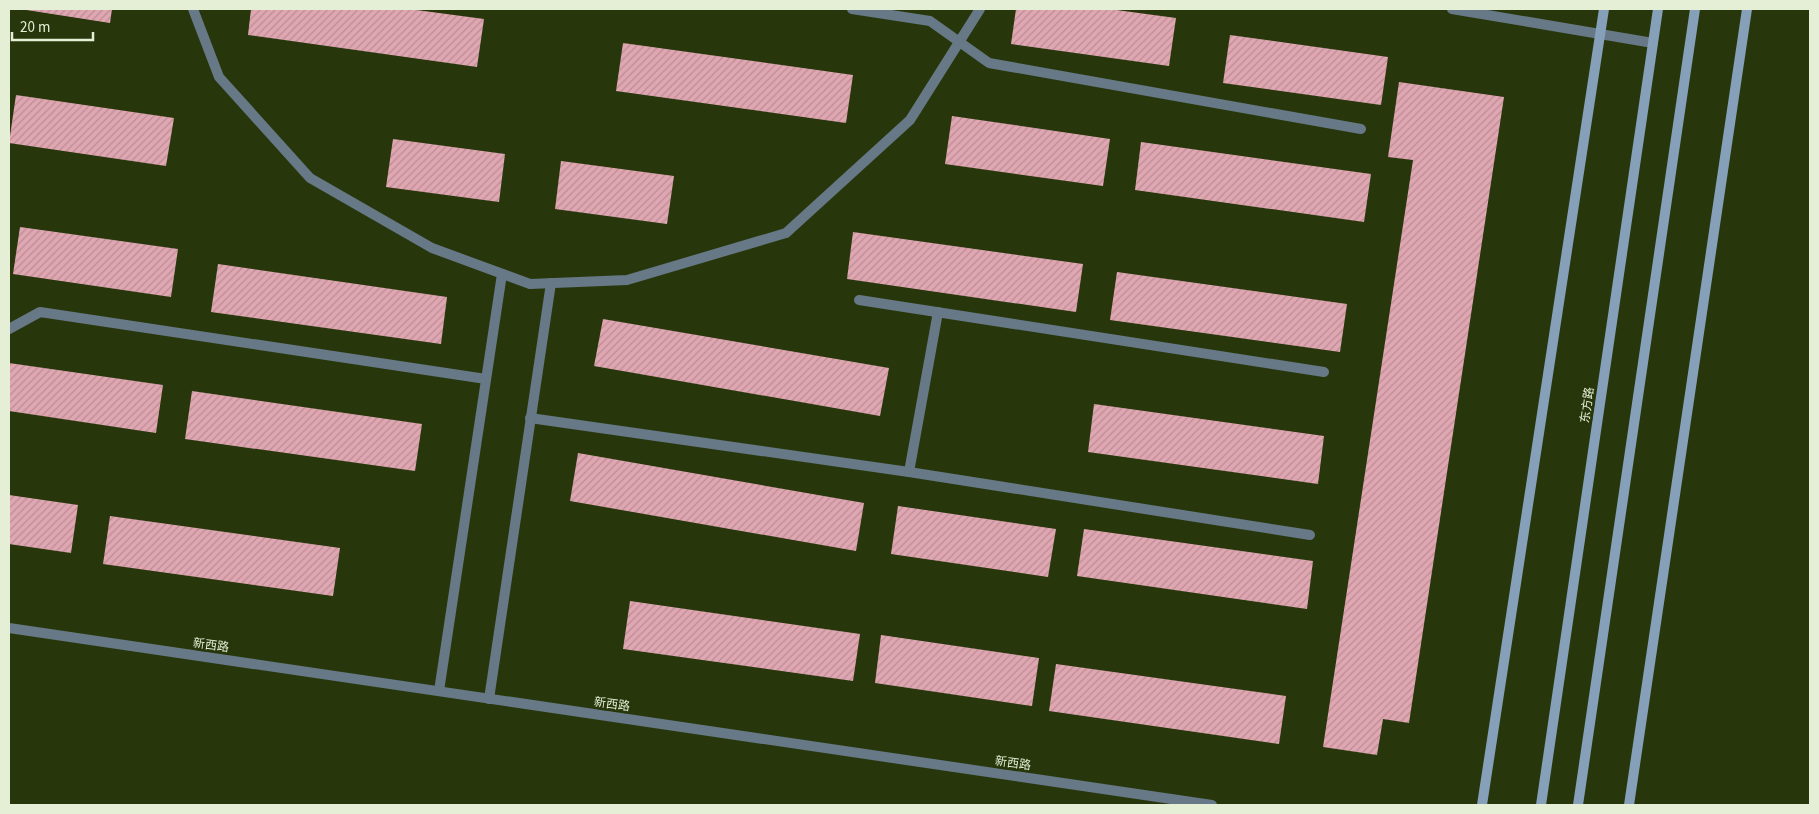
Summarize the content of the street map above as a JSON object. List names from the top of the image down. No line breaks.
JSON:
{"streets":{"main road":["东方路"],"street":["新西路"]},"scale_bar":"20 m"}
